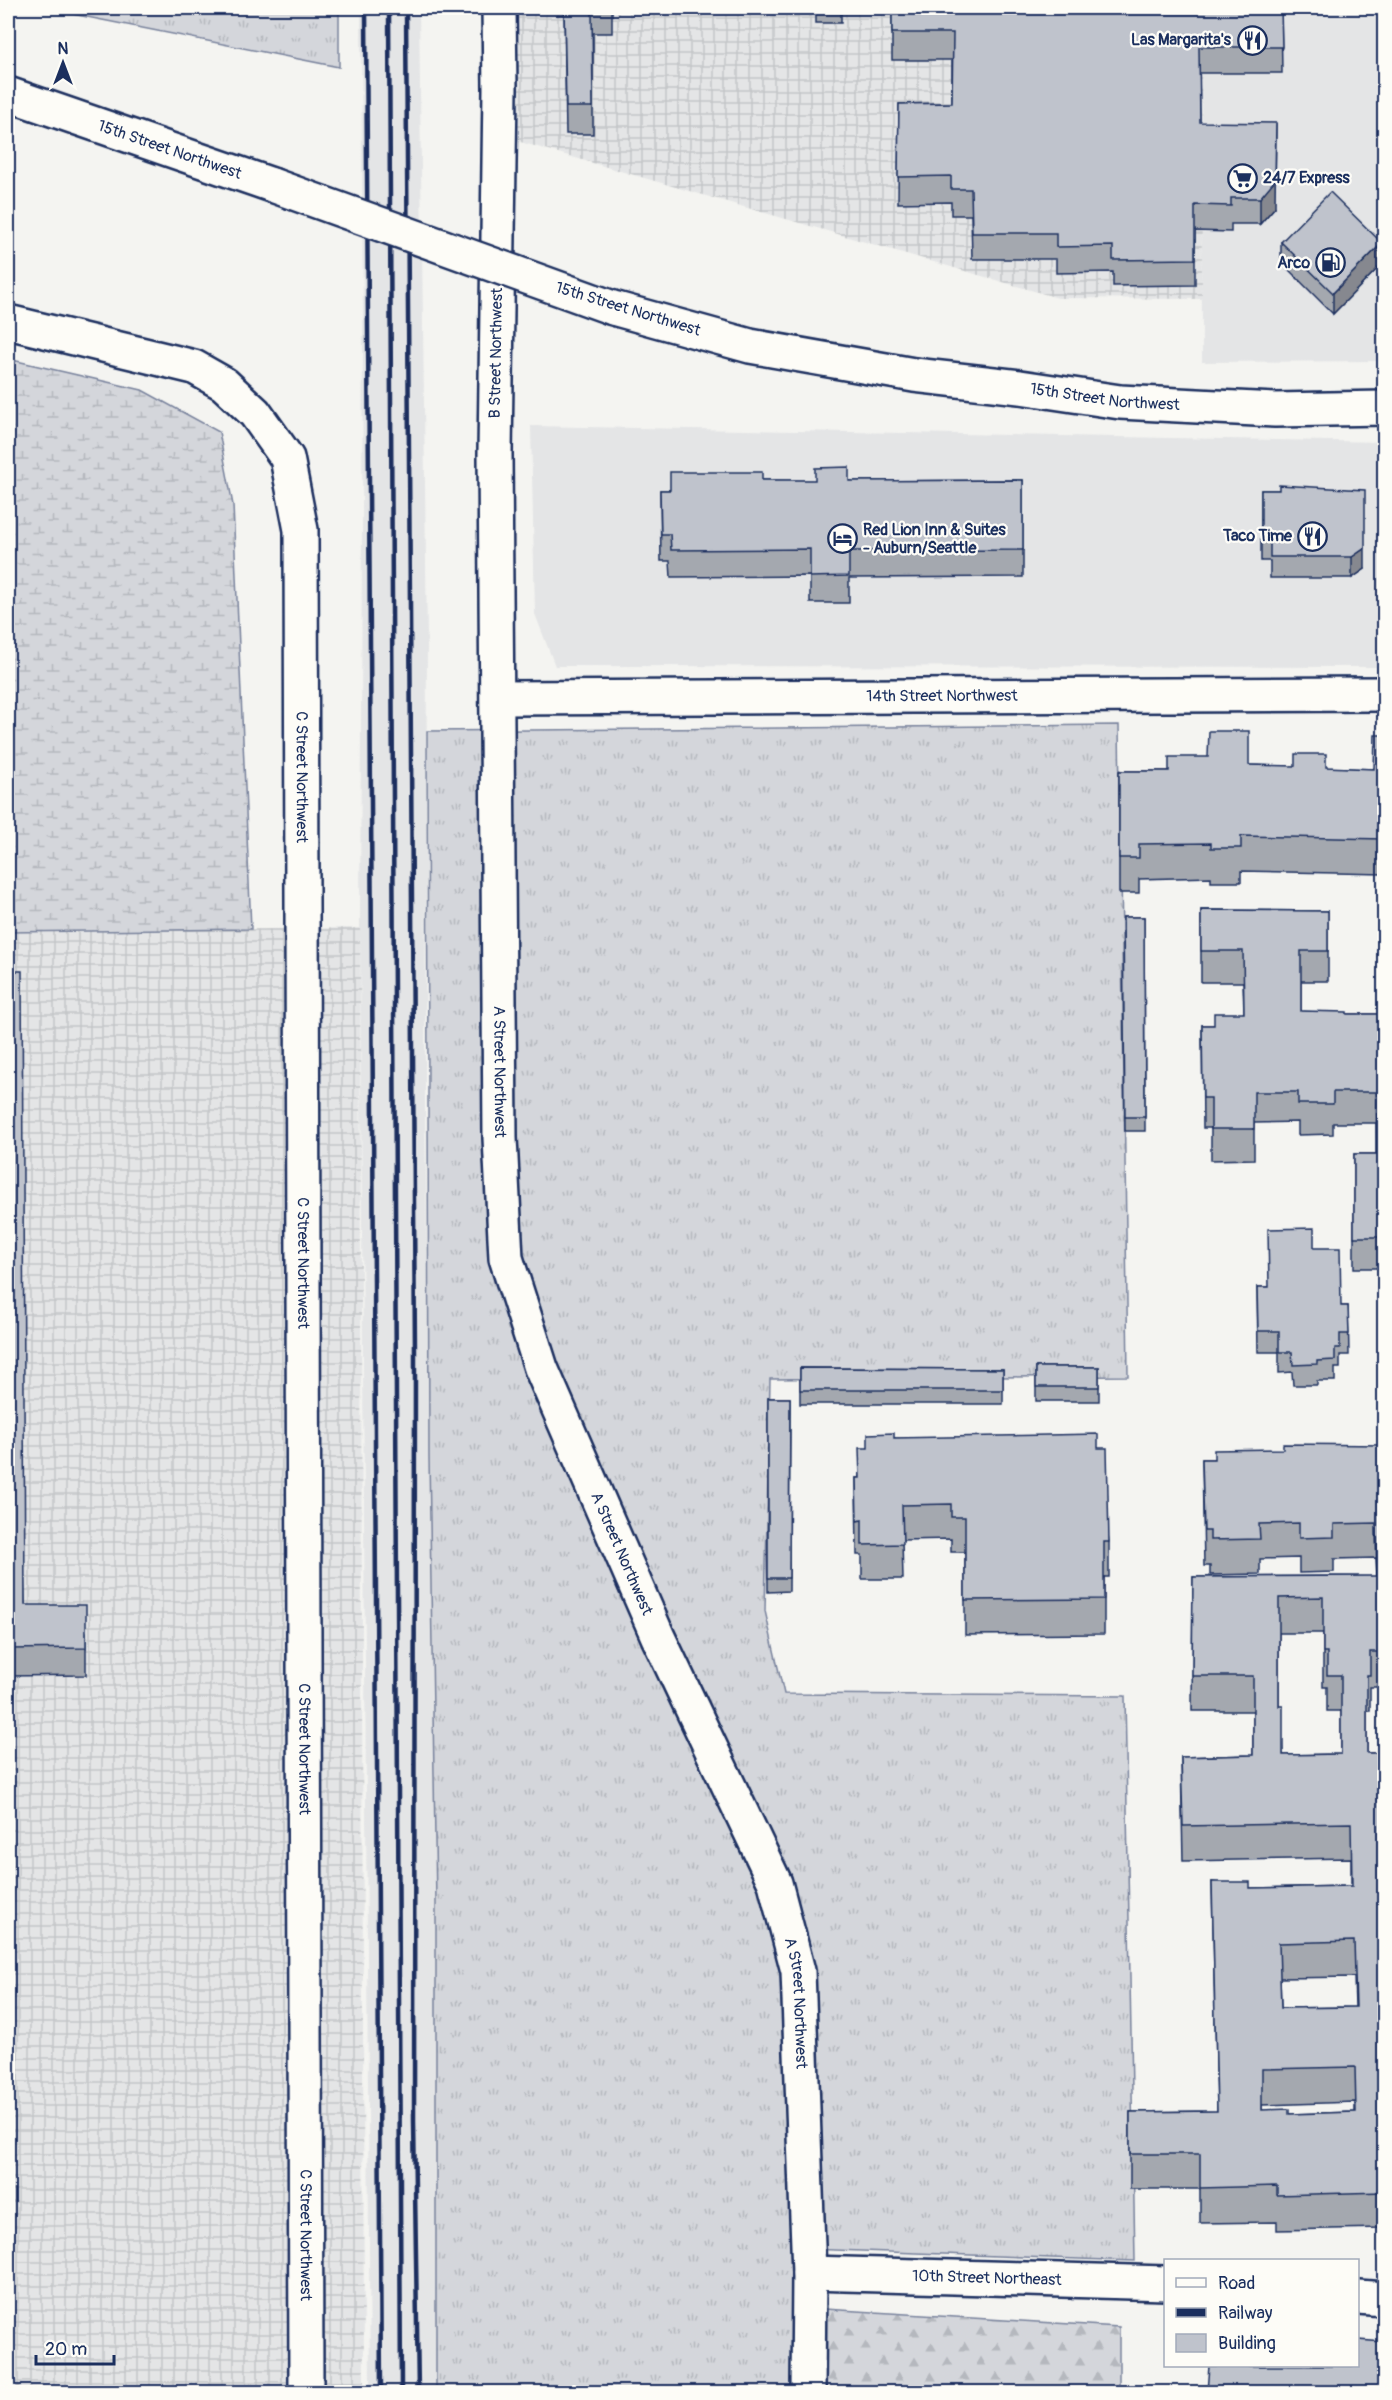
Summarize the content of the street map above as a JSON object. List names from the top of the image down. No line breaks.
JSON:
{"streets":{"street":["15th Street Northwest","B Street Northwest","14th Street Northwest","C Street Northwest","A Street Northwest","10th Street Northeast"]},"crossings":[["B Street Northwest","14th Street Northwest"],["B Street Northwest","A Street Northwest"],["14th Street Northwest","A Street Northwest"],["A Street Northwest","10th Street Northeast"]],"places":{"restaurant":["Las Margarita's","Taco Time"],"supermarket":["24/7 Express"],"fuel station":["Arco"],"hotel":["Red Lion Inn & Suites - Auburn/Seattle"]},"legend":["Road","Railway","Building"],"scale_bar":"20 m","north":"top"}
